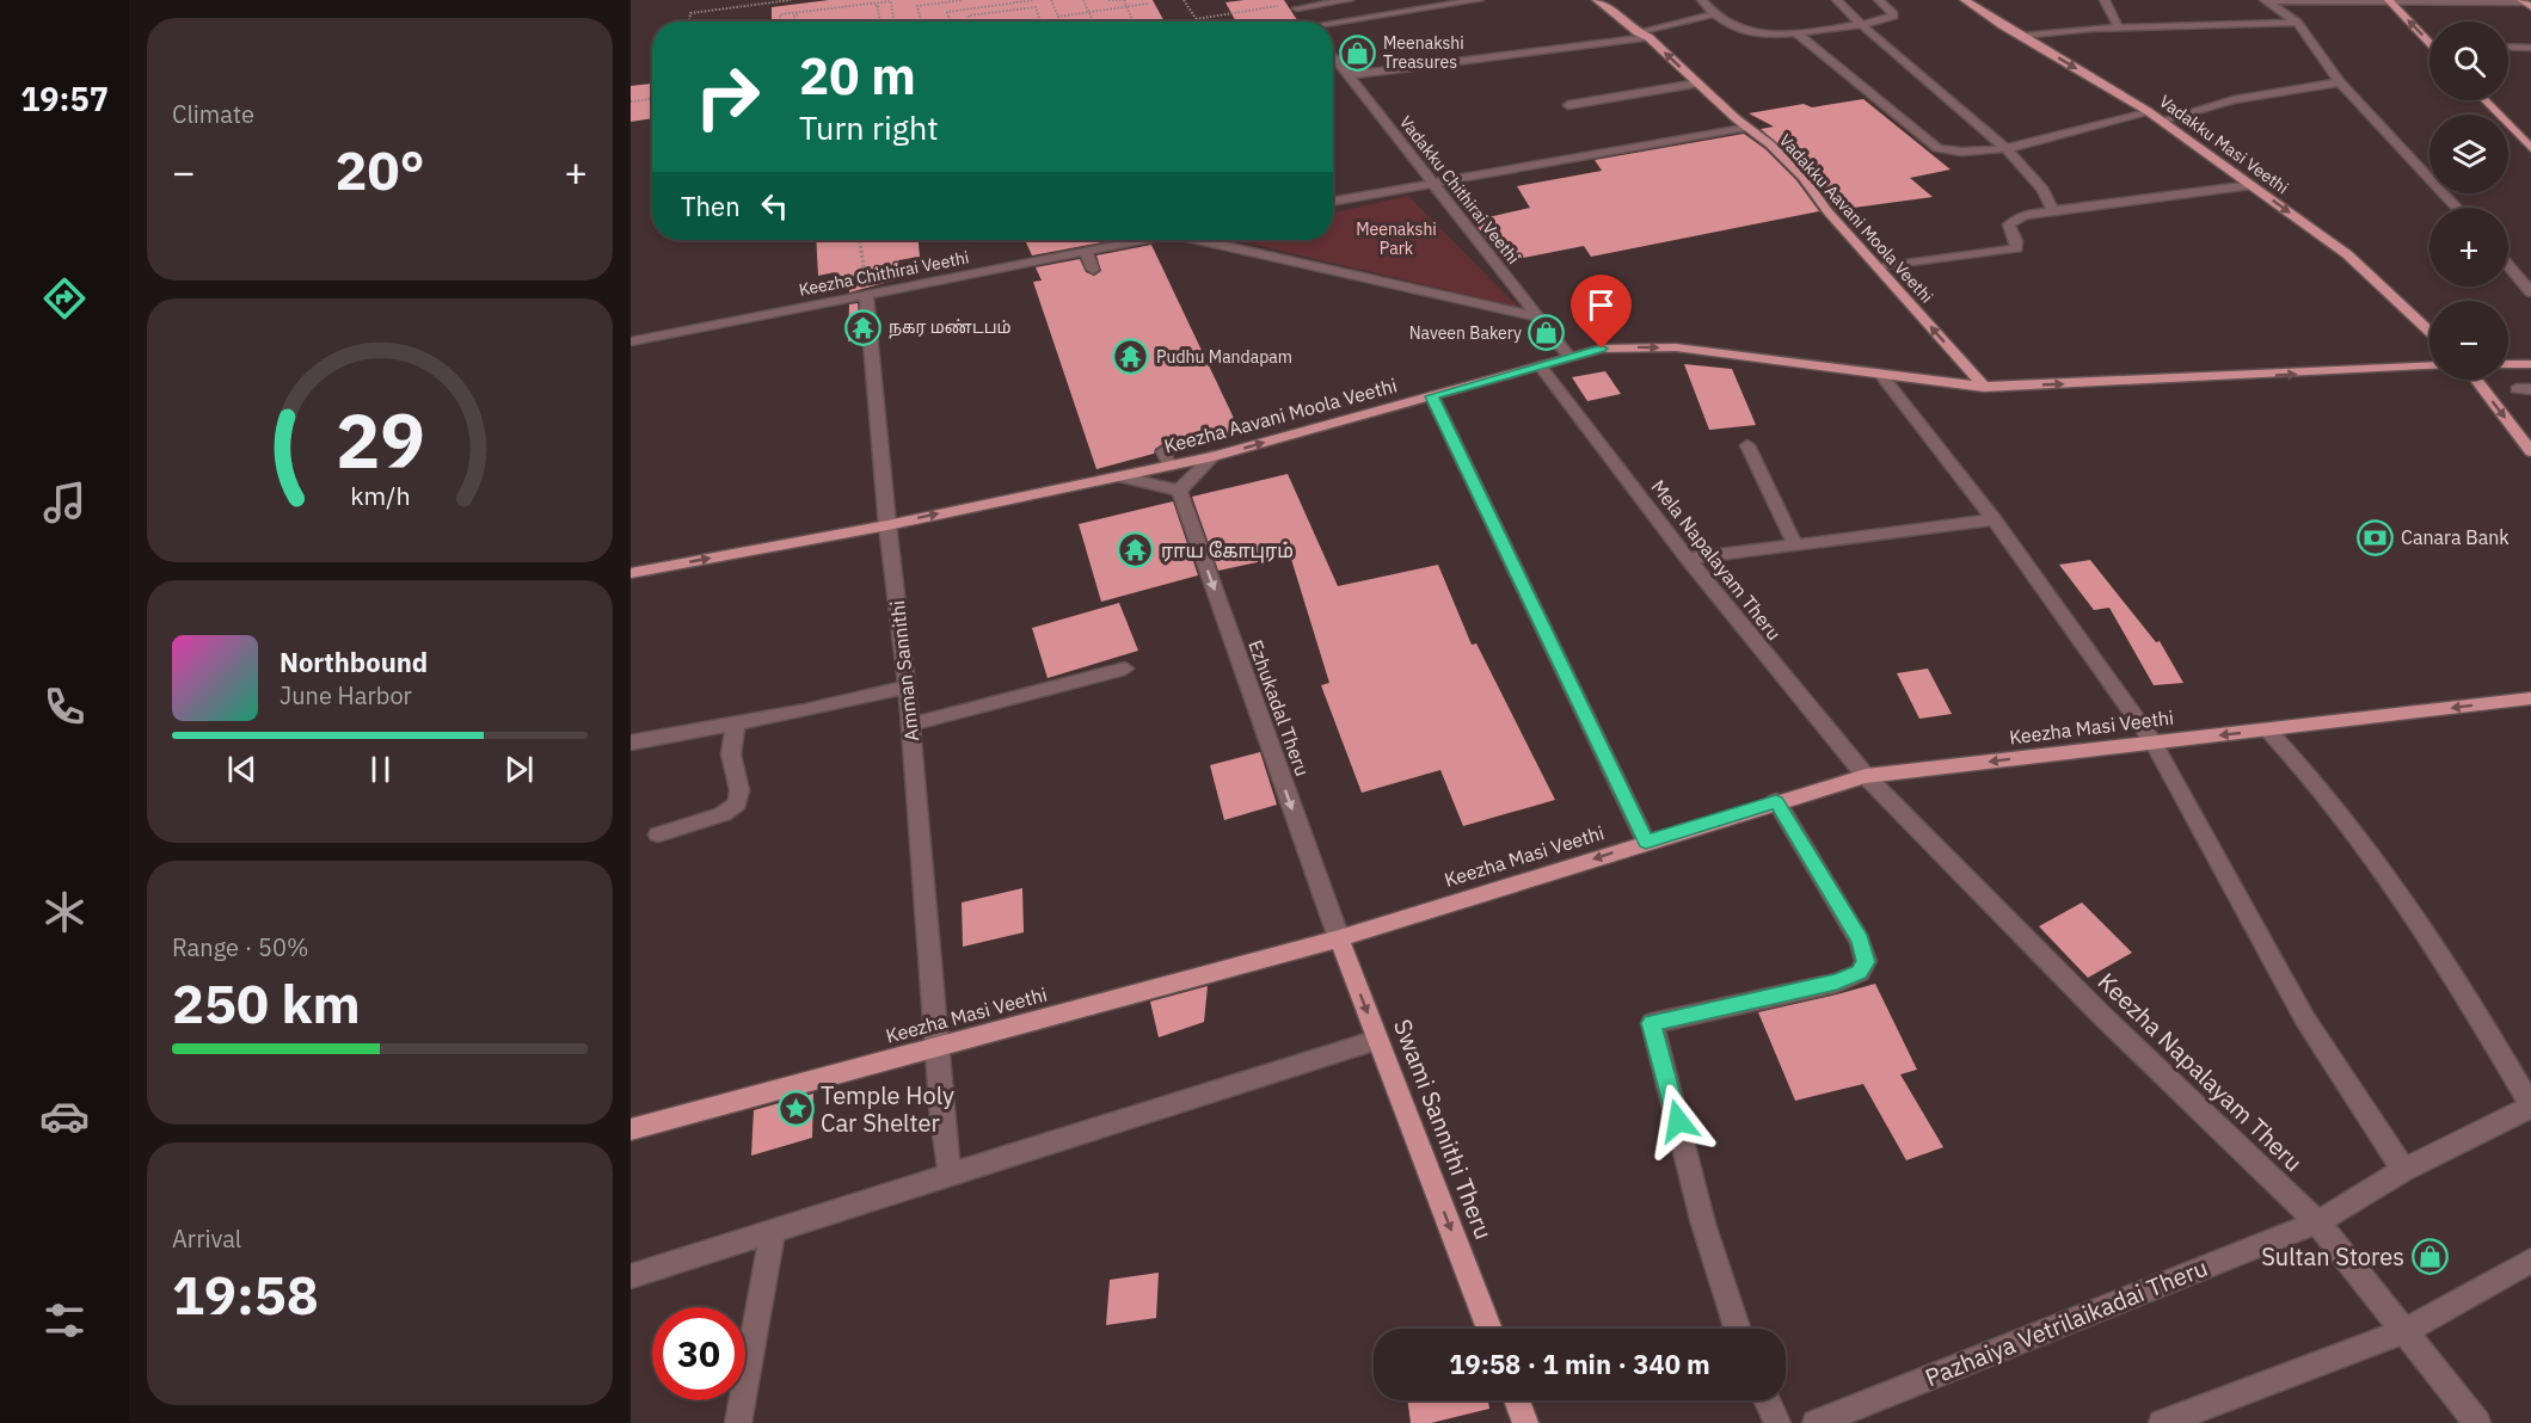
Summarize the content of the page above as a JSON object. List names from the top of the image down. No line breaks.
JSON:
{"streets":{"main road":["Vadakku Masi Veethi","Vadakku Aavani Moola Veethi","Keezha Aavani Moola Veethi","Keezha Masi Veethi","Swami Sannithi Theru"],"street":["Vadakku Chithirai Veethi","Keezha Chithirai Veethi","Mela Napalayam Theru","Amman Sannithi","Ezhukadal Theru","Keezha Napalayam Theru","Pazhaiya Vetrilaikadai Theru"]},"crossings":[["Vadakku Chithirai Veethi","Keezha Aavani Moola Veethi"],["Vadakku Aavani Moola Veethi","Keezha Aavani Moola Veethi"],["Keezha Chithirai Veethi","Amman Sannithi"],["Keezha Aavani Moola Veethi","Mela Napalayam Theru"],["Keezha Aavani Moola Veethi","Amman Sannithi"],["Mela Napalayam Theru","Keezha Masi Veethi"],["Mela Napalayam Theru","Keezha Napalayam Theru"],["Amman Sannithi","Keezha Masi Veethi"],["Ezhukadal Theru","Keezha Masi Veethi"],["Ezhukadal Theru","Swami Sannithi Theru"],["Keezha Masi Veethi","Keezha Napalayam Theru"],["Keezha Masi Veethi","Swami Sannithi Theru"],["Keezha Napalayam Theru","Pazhaiya Vetrilaikadai Theru"]],"one_way":["Vadakku Masi Veethi","Vadakku Aavani Moola Veethi","Keezha Aavani Moola Veethi","Ezhukadal Theru","Keezha Masi Veethi","Swami Sannithi Theru"],"parks":["Meenakshi Park"],"places":{"shop":["Meenakshi Treasures","Naveen Bakery","Sultan Stores"],"temple":["நகர மண்டபம்","Pudhu Mandapam","ராய கோபுரம்"],"bank":["Canara Bank"],"place":["Temple Holy Car Shelter"]},"page":{"tabs":"19:57","tile":["Climate",["Range · 50%","250 km"],["Arrival","19:58"]],"map_buttons":["+","−"],"turn":["20 m","Turn right"],"heat":["−","20°","+"],"then":"Then","song":["Northbound","June Harbor"],"limit":"30","trip":"19:58 · 1 min · 340 m","gauge":["29","km/h"]}}
